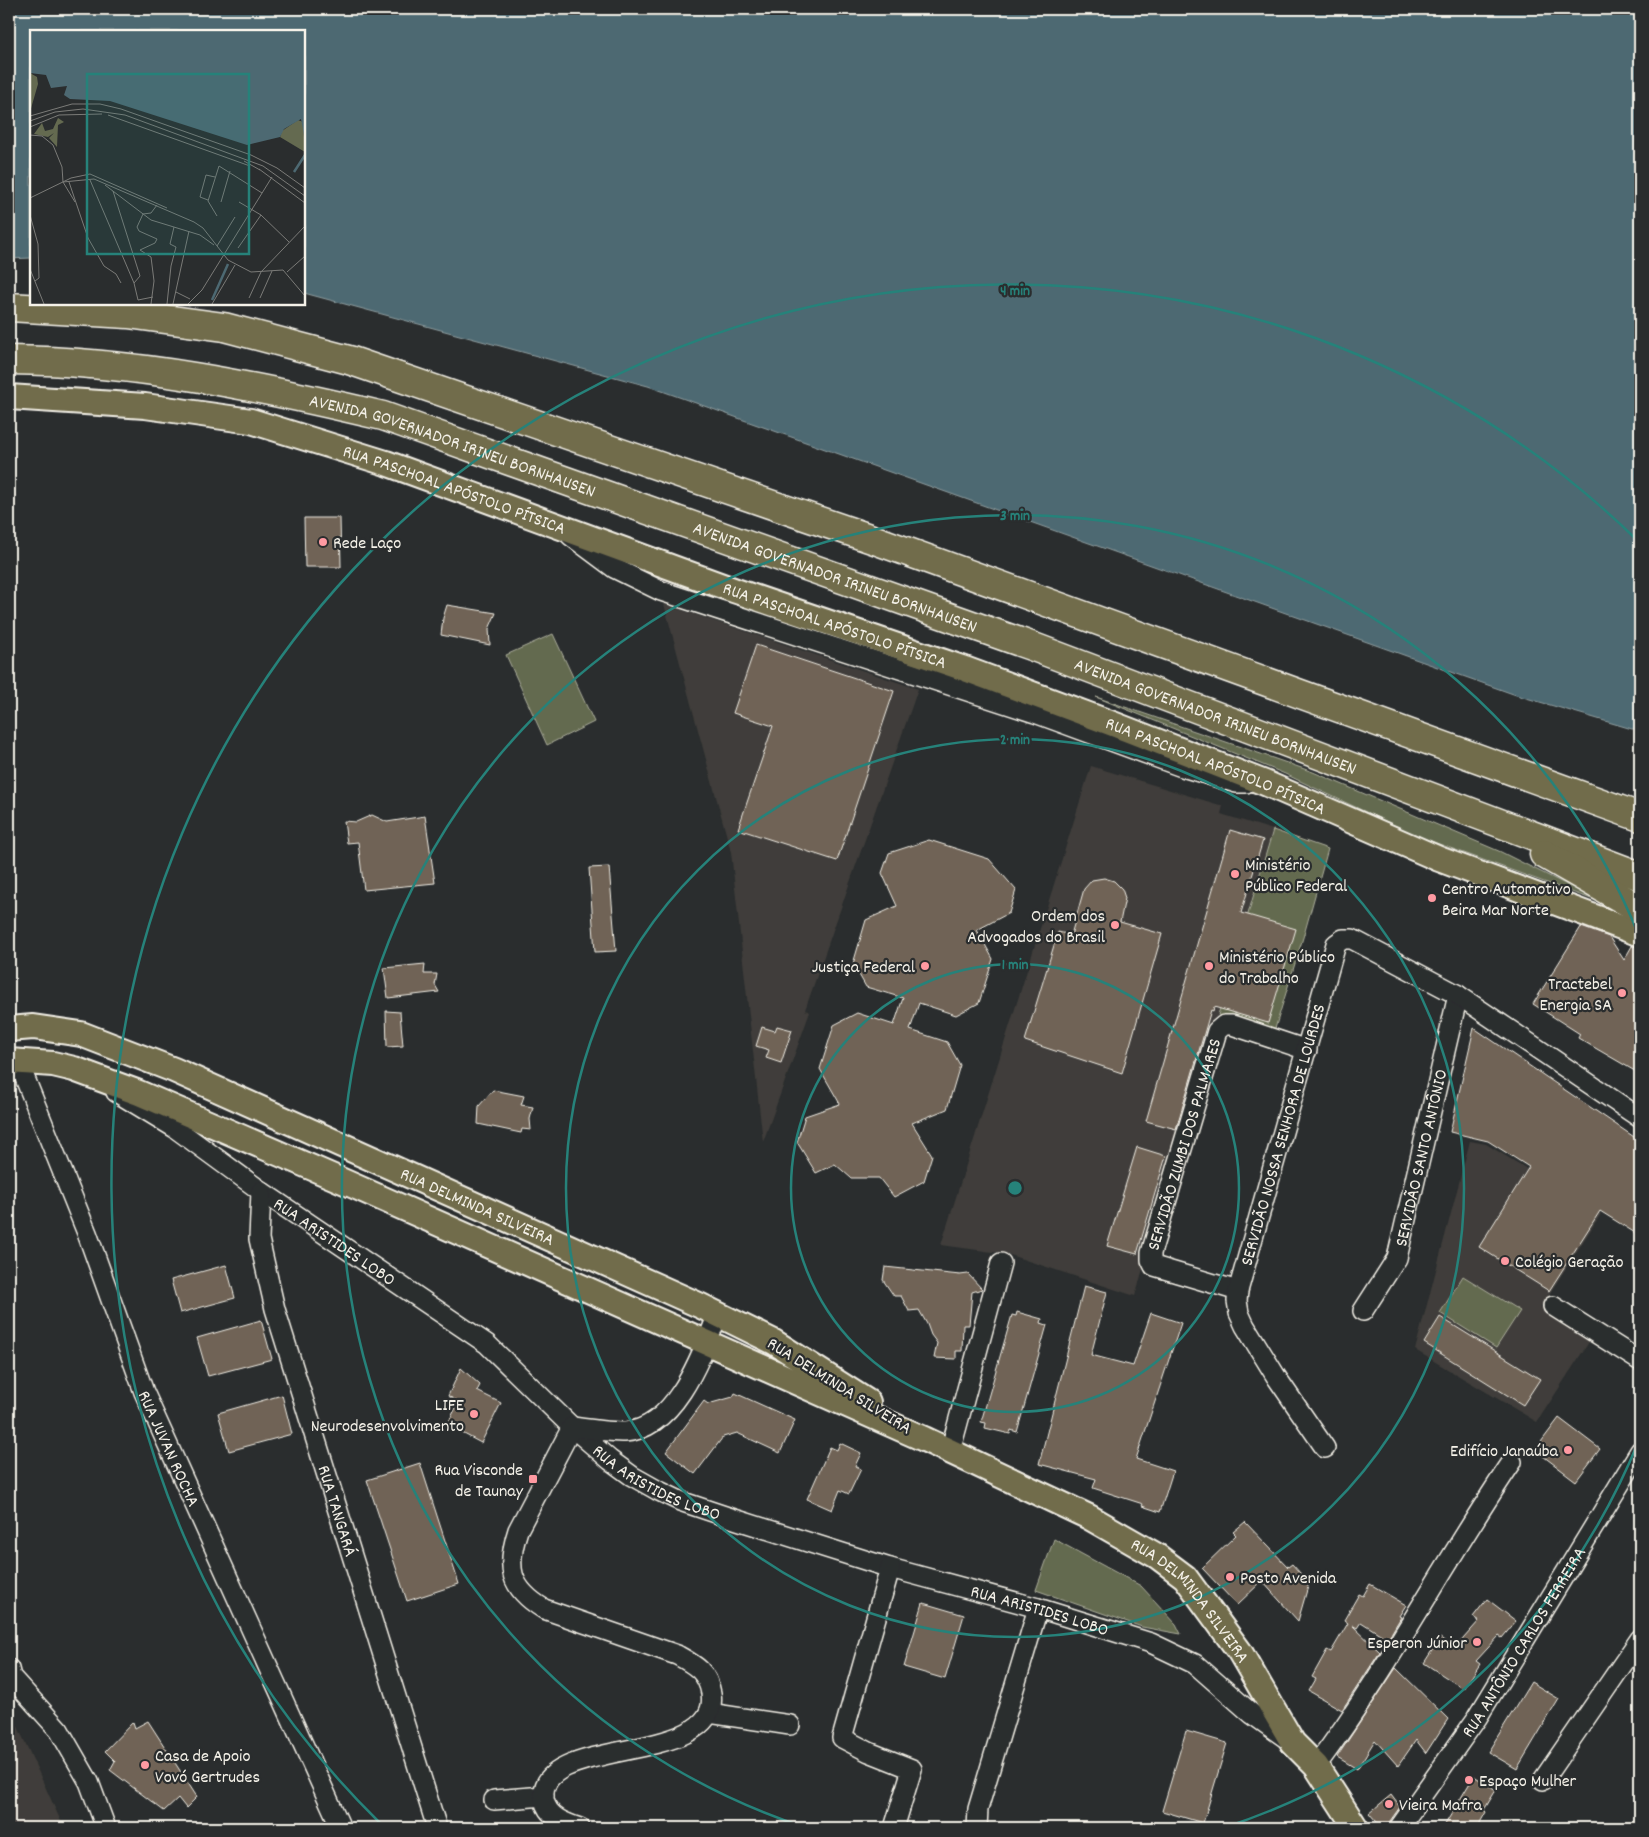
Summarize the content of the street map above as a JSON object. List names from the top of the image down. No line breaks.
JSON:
{"streets":{"highway":["AVENIDA GOVERNADOR IRINEU BORNHAUSEN"],"main road":["RUA PASCHOAL APÓSTOLO PÍTSICA","RUA DELMINDA SILVEIRA"],"street":["SERVIDÃO NOSSA SENHORA DE LOURDES","SERVIDÃO ZUMBI DOS PALMARES","SERVIDÃO SANTO ANTÔNIO","RUA ARISTIDES LOBO","RUA JUVAN ROCHA","RUA TANGARÁ","RUA ANTÔNIO CARLOS FERREIRA"]},"crossings":[["SERVIDÃO NOSSA SENHORA DE LOURDES","SERVIDÃO ZUMBI DOS PALMARES"],["SERVIDÃO NOSSA SENHORA DE LOURDES","SERVIDÃO SANTO ANTÔNIO"],["RUA DELMINDA SILVEIRA","RUA ARISTIDES LOBO"],["RUA DELMINDA SILVEIRA","RUA JUVAN ROCHA"],["RUA ARISTIDES LOBO","RUA TANGARÁ"]],"places":{"other":["Rede Laço","Ministério Público Federal","Centro Automotivo Beira Mar Norte","Ordem dos Advogados do Brasil","Justiça Federal","Ministério Público do Trabalho","Tractebel Energia SA","Colégio Geração","LIFE Neurodesenvolvimento","Edifício Janaúba","Posto Avenida","Esperon Júnior","Casa de Apoio Vovó Gertrudes","Espaço Mulher","Vieira Mafra"],"transit":["Rua Visconde de Taunay"]},"rings":["4 min","3 min","2 min","1 min"]}
